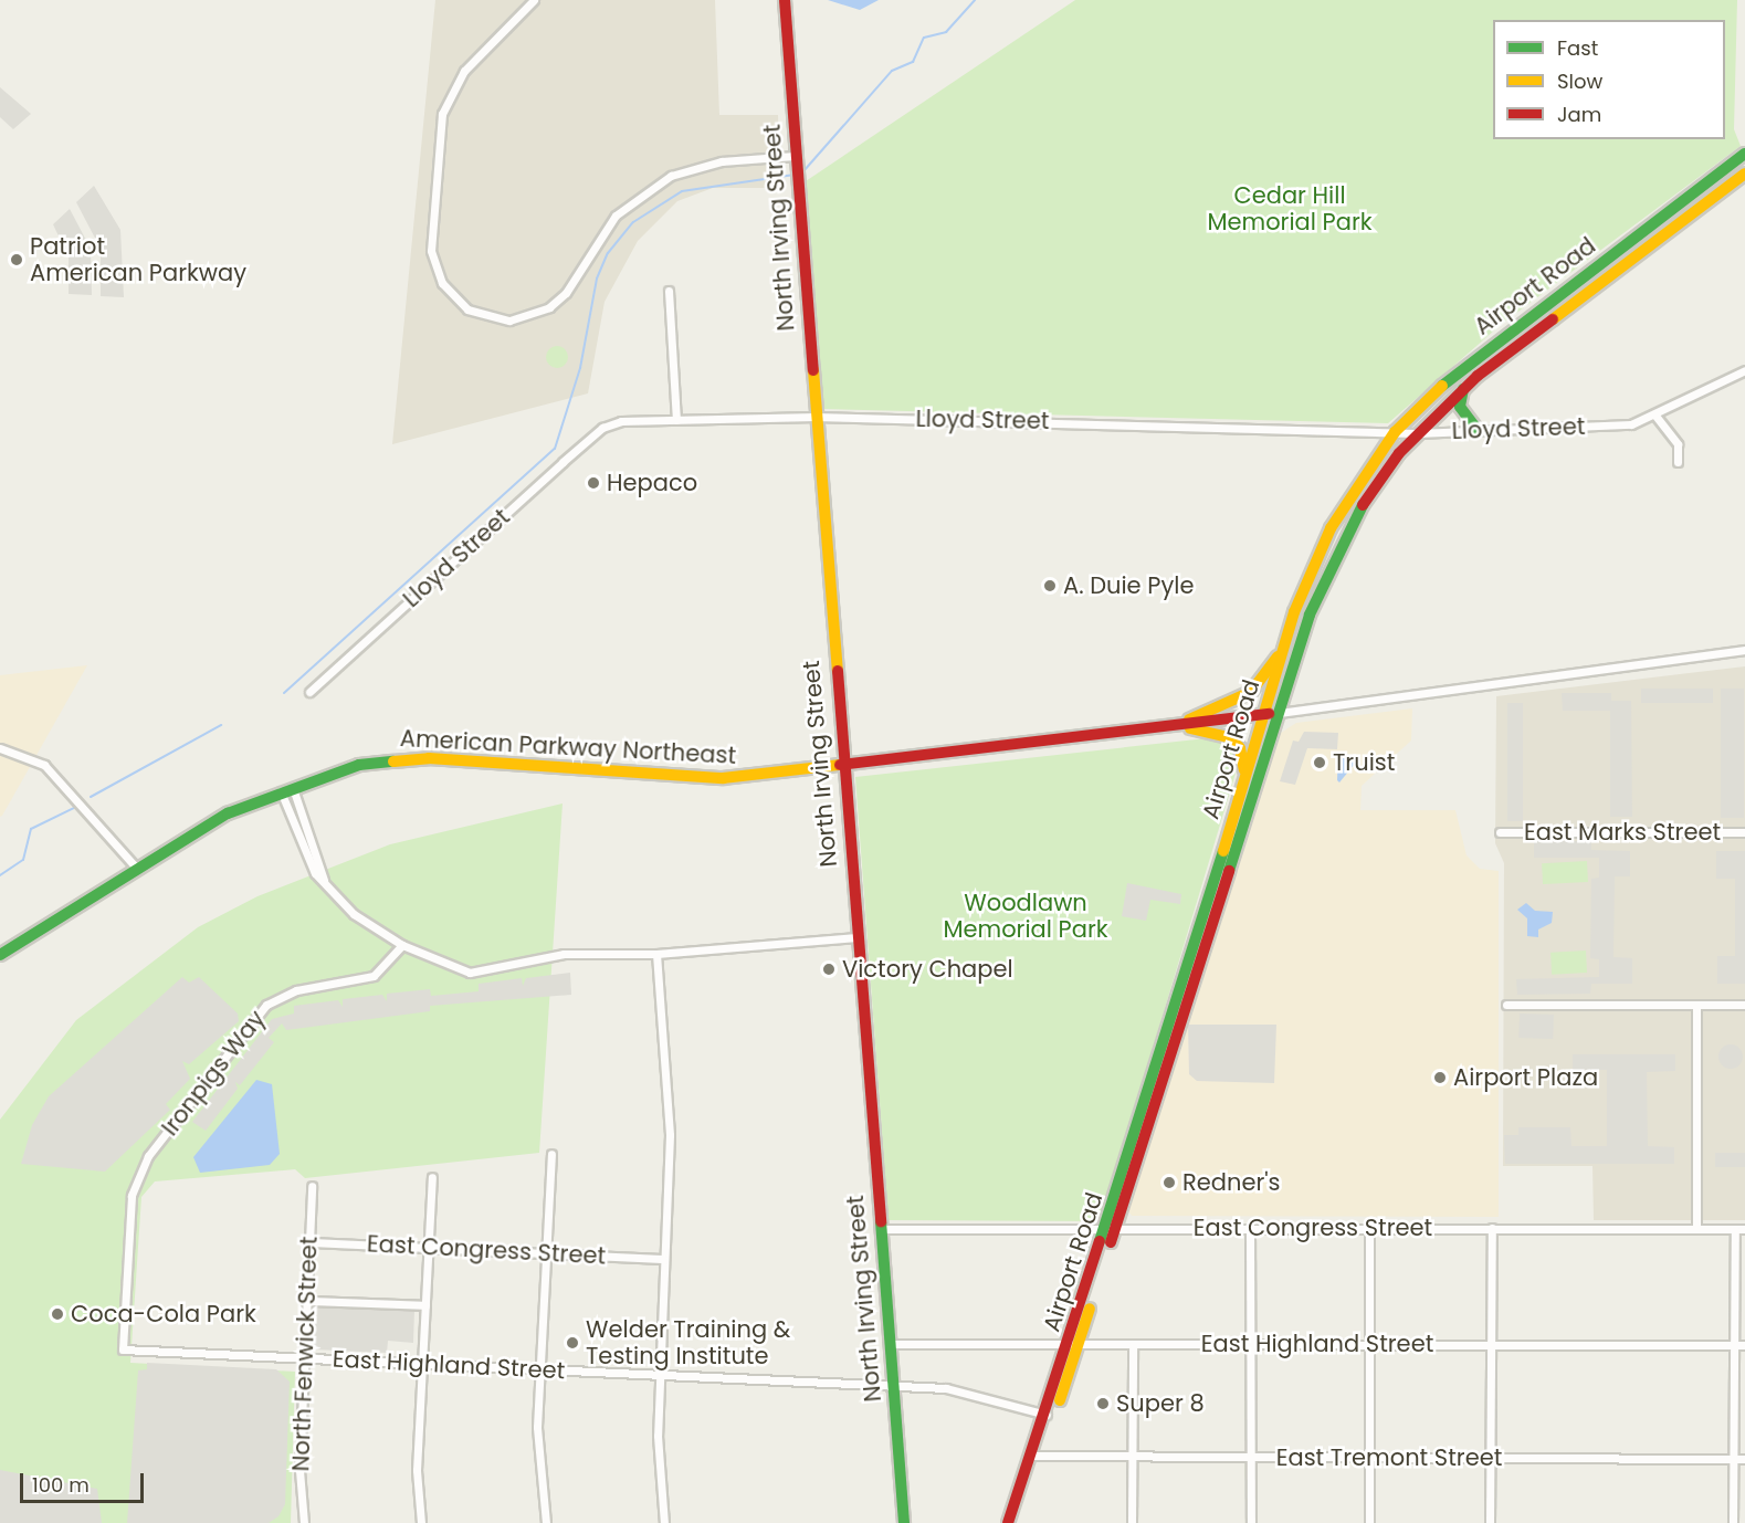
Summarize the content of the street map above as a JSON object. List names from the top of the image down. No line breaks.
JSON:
{"streets":{"main road":["North Irving Street","Airport Road","American Parkway Northeast"],"street":["Lloyd Street","East Marks Street","Ironpigs Way","East Congress Street","East Highland Street","North Fenwick Street","East Tremont Street"]},"crossings":[["North Irving Street","Lloyd Street"],["North Irving Street","American Parkway Northeast"],["North Irving Street","East Congress Street"],["North Irving Street","East Highland Street"],["Airport Road","Lloyd Street"],["Airport Road","American Parkway Northeast"],["Airport Road","East Congress Street"],["Airport Road","East Highland Street"],["Airport Road","East Tremont Street"],["Ironpigs Way","East Highland Street"],["East Congress Street","North Fenwick Street"],["East Highland Street","North Fenwick Street"]],"parks":["Cedar Hill Memorial Park","Woodlawn Memorial Park"],"places":["Patriot American Parkway","Hepaco","A. Duie Pyle","Truist","Victory Chapel","Airport Plaza","Redner's","Coca-Cola Park","Welder Training & Testing Institute","Super 8"],"legend":["Fast","Slow","Jam"],"scale_bar":"100 m"}
